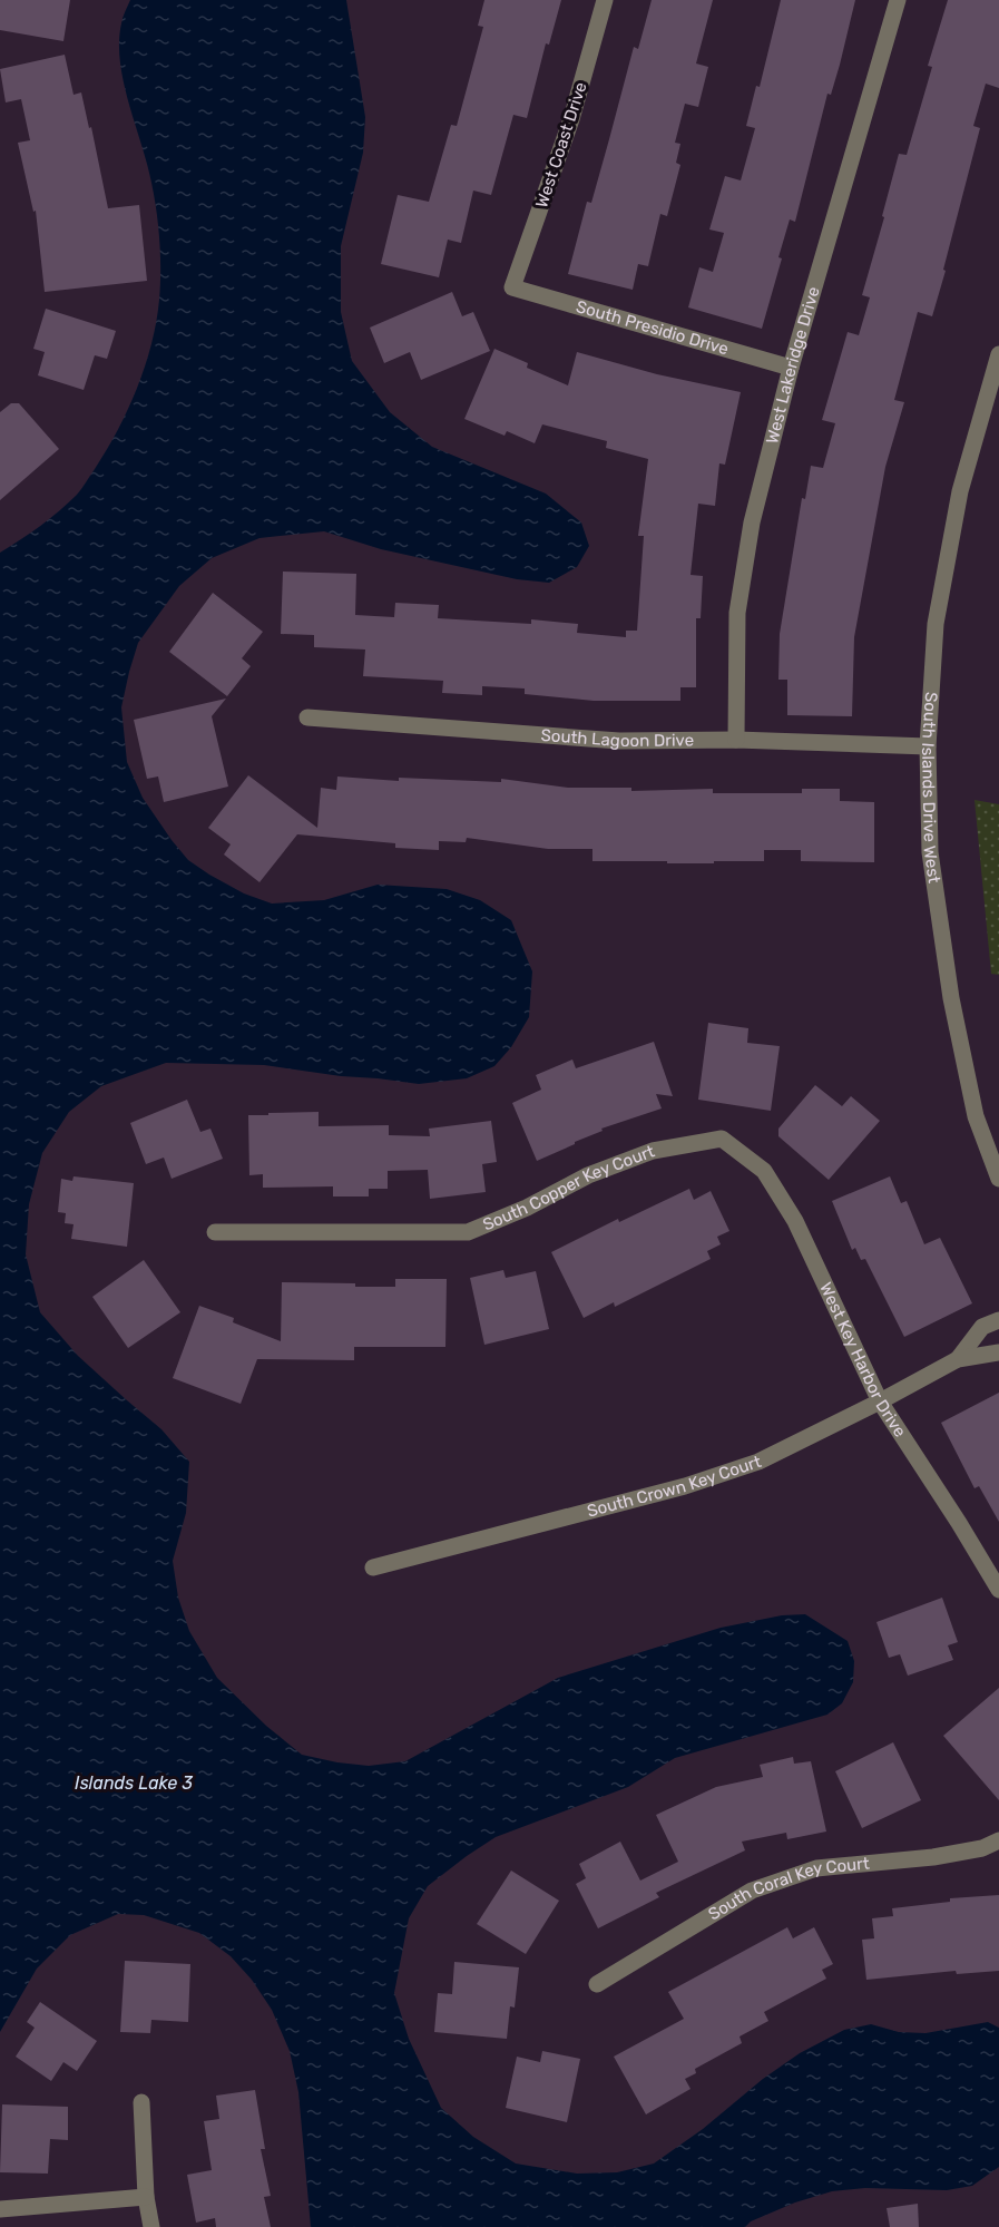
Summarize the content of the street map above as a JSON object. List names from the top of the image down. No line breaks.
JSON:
{"streets":{"street":["West Coast Drive","South Presidio Drive","West Lakeridge Drive","South Lagoon Drive","South Islands Drive West","South Copper Key Court","West Key Harbor Drive","South Crown Key Court","South Coral Key Court"]},"crossings":[["West Coast Drive","South Presidio Drive"],["South Presidio Drive","West Lakeridge Drive"],["West Lakeridge Drive","South Lagoon Drive"],["South Lagoon Drive","South Islands Drive West"],["South Copper Key Court","West Key Harbor Drive"],["West Key Harbor Drive","South Crown Key Court"]],"water":["Islands Lake 3"]}
